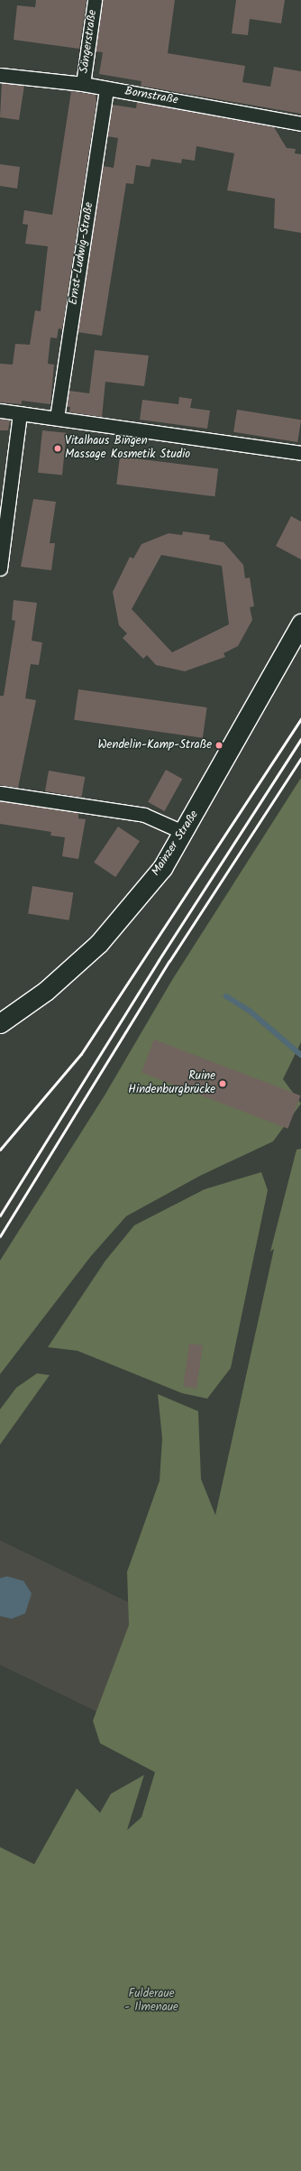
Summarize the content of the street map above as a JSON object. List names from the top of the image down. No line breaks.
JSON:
{"streets":{"main road":["Mainzer Straße"],"street":["Sängerstraße","Bornstraße","Ernst-Ludwig-Straße"]},"crossings":[["Sängerstraße","Bornstraße"],["Bornstraße","Ernst-Ludwig-Straße"]],"parks":["Fulderaue - Ilmenaue"],"places":["Vitalhaus Bingen Massage Kosmetik Studio","Wendelin-Kamp-Straße","Ruine Hindenburgbrücke"]}
